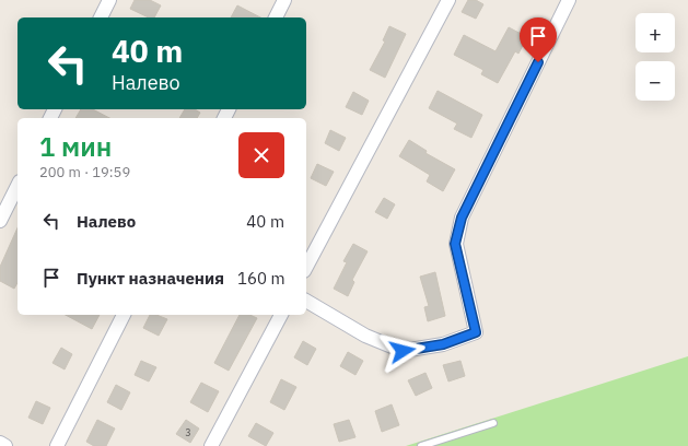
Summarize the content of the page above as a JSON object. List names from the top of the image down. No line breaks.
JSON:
{"house_numbers":["3"],"page":{"map_buttons":["+","−"],"turn":["40 m","Налево"],"heading":["1 мин","200 m · 19:59"],"list":[{"name":"Налево","value":"40 m"},{"name":"Пункт назначения","value":"160 m"}]}}
